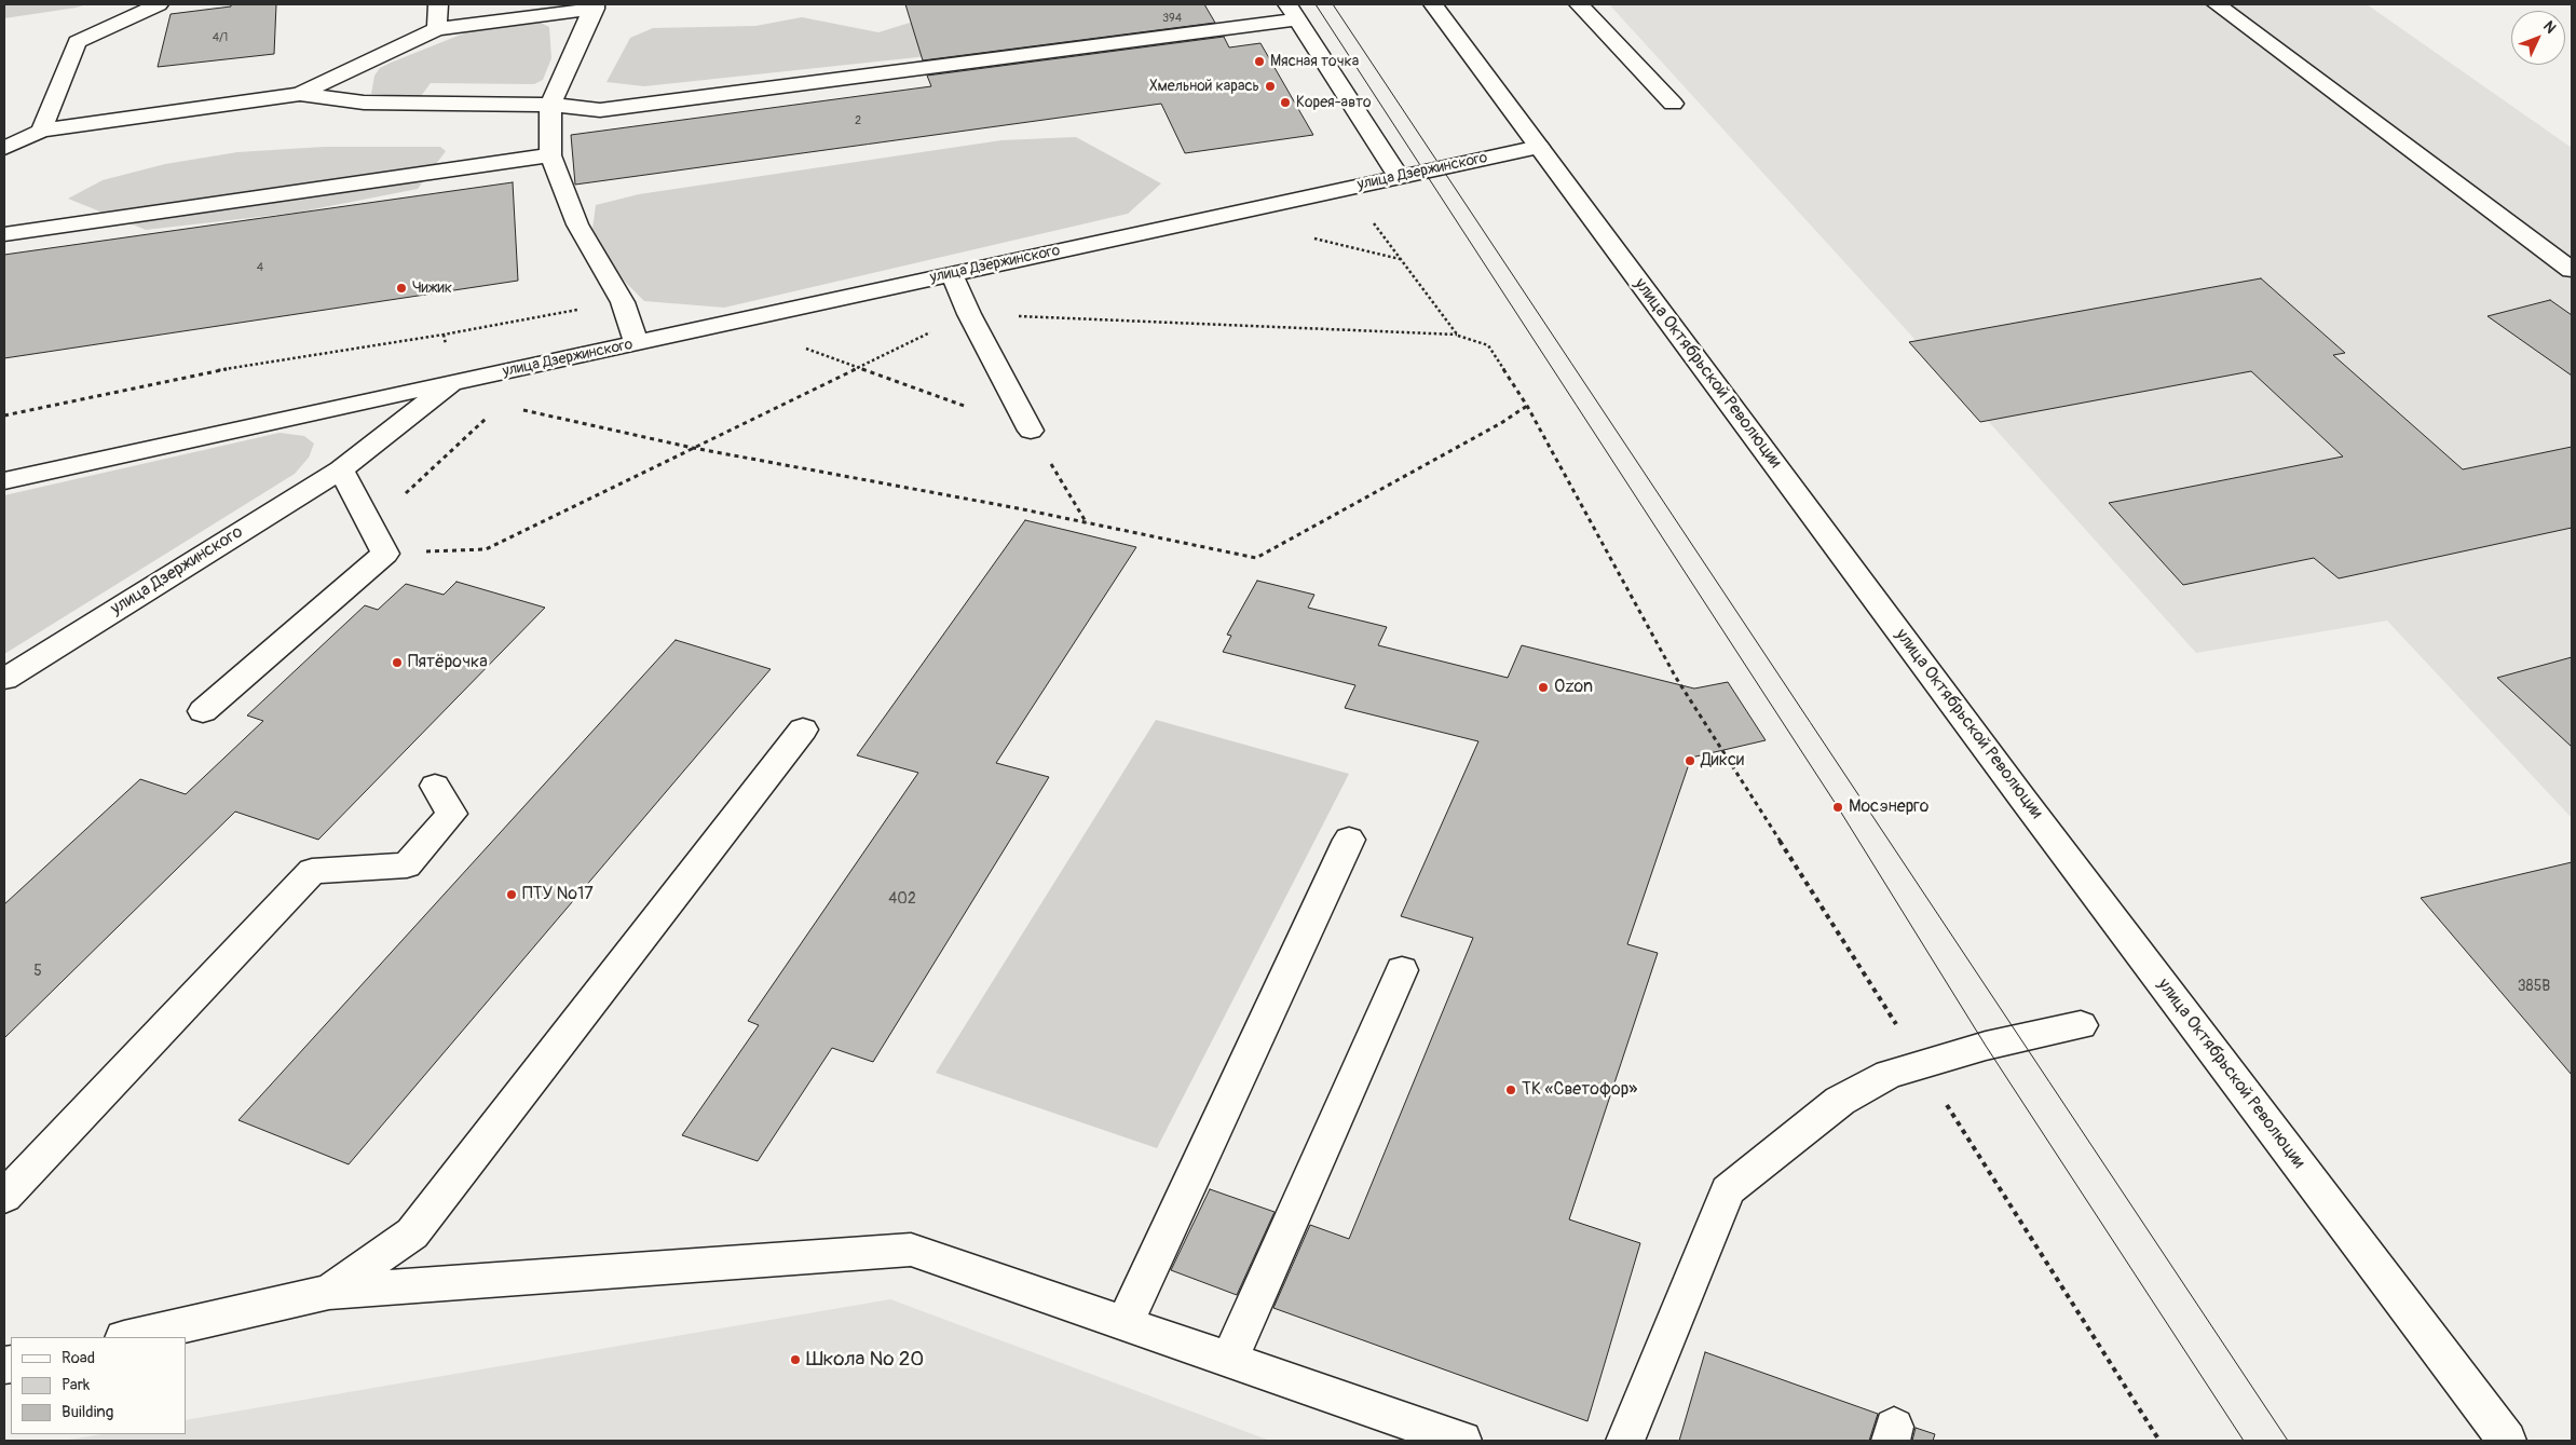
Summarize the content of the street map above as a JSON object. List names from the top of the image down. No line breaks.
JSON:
{"streets":{"street":["улица Дзержинского","улица Октябрьской Революции"]},"crossings":[["улица Дзержинского","улица Октябрьской Революции"]],"places":["Мясная точка","Хмельной карась","Корея-авто","Чижик","Пятёрочка","Ozon","Дикси","Мосэнерго","ПТУ №17","ТК «Светофор»","Школа № 20"],"house_numbers":["394","4/1","2","4","402","5","385В"],"legend":["Road","Park","Building"],"north":"top right"}
